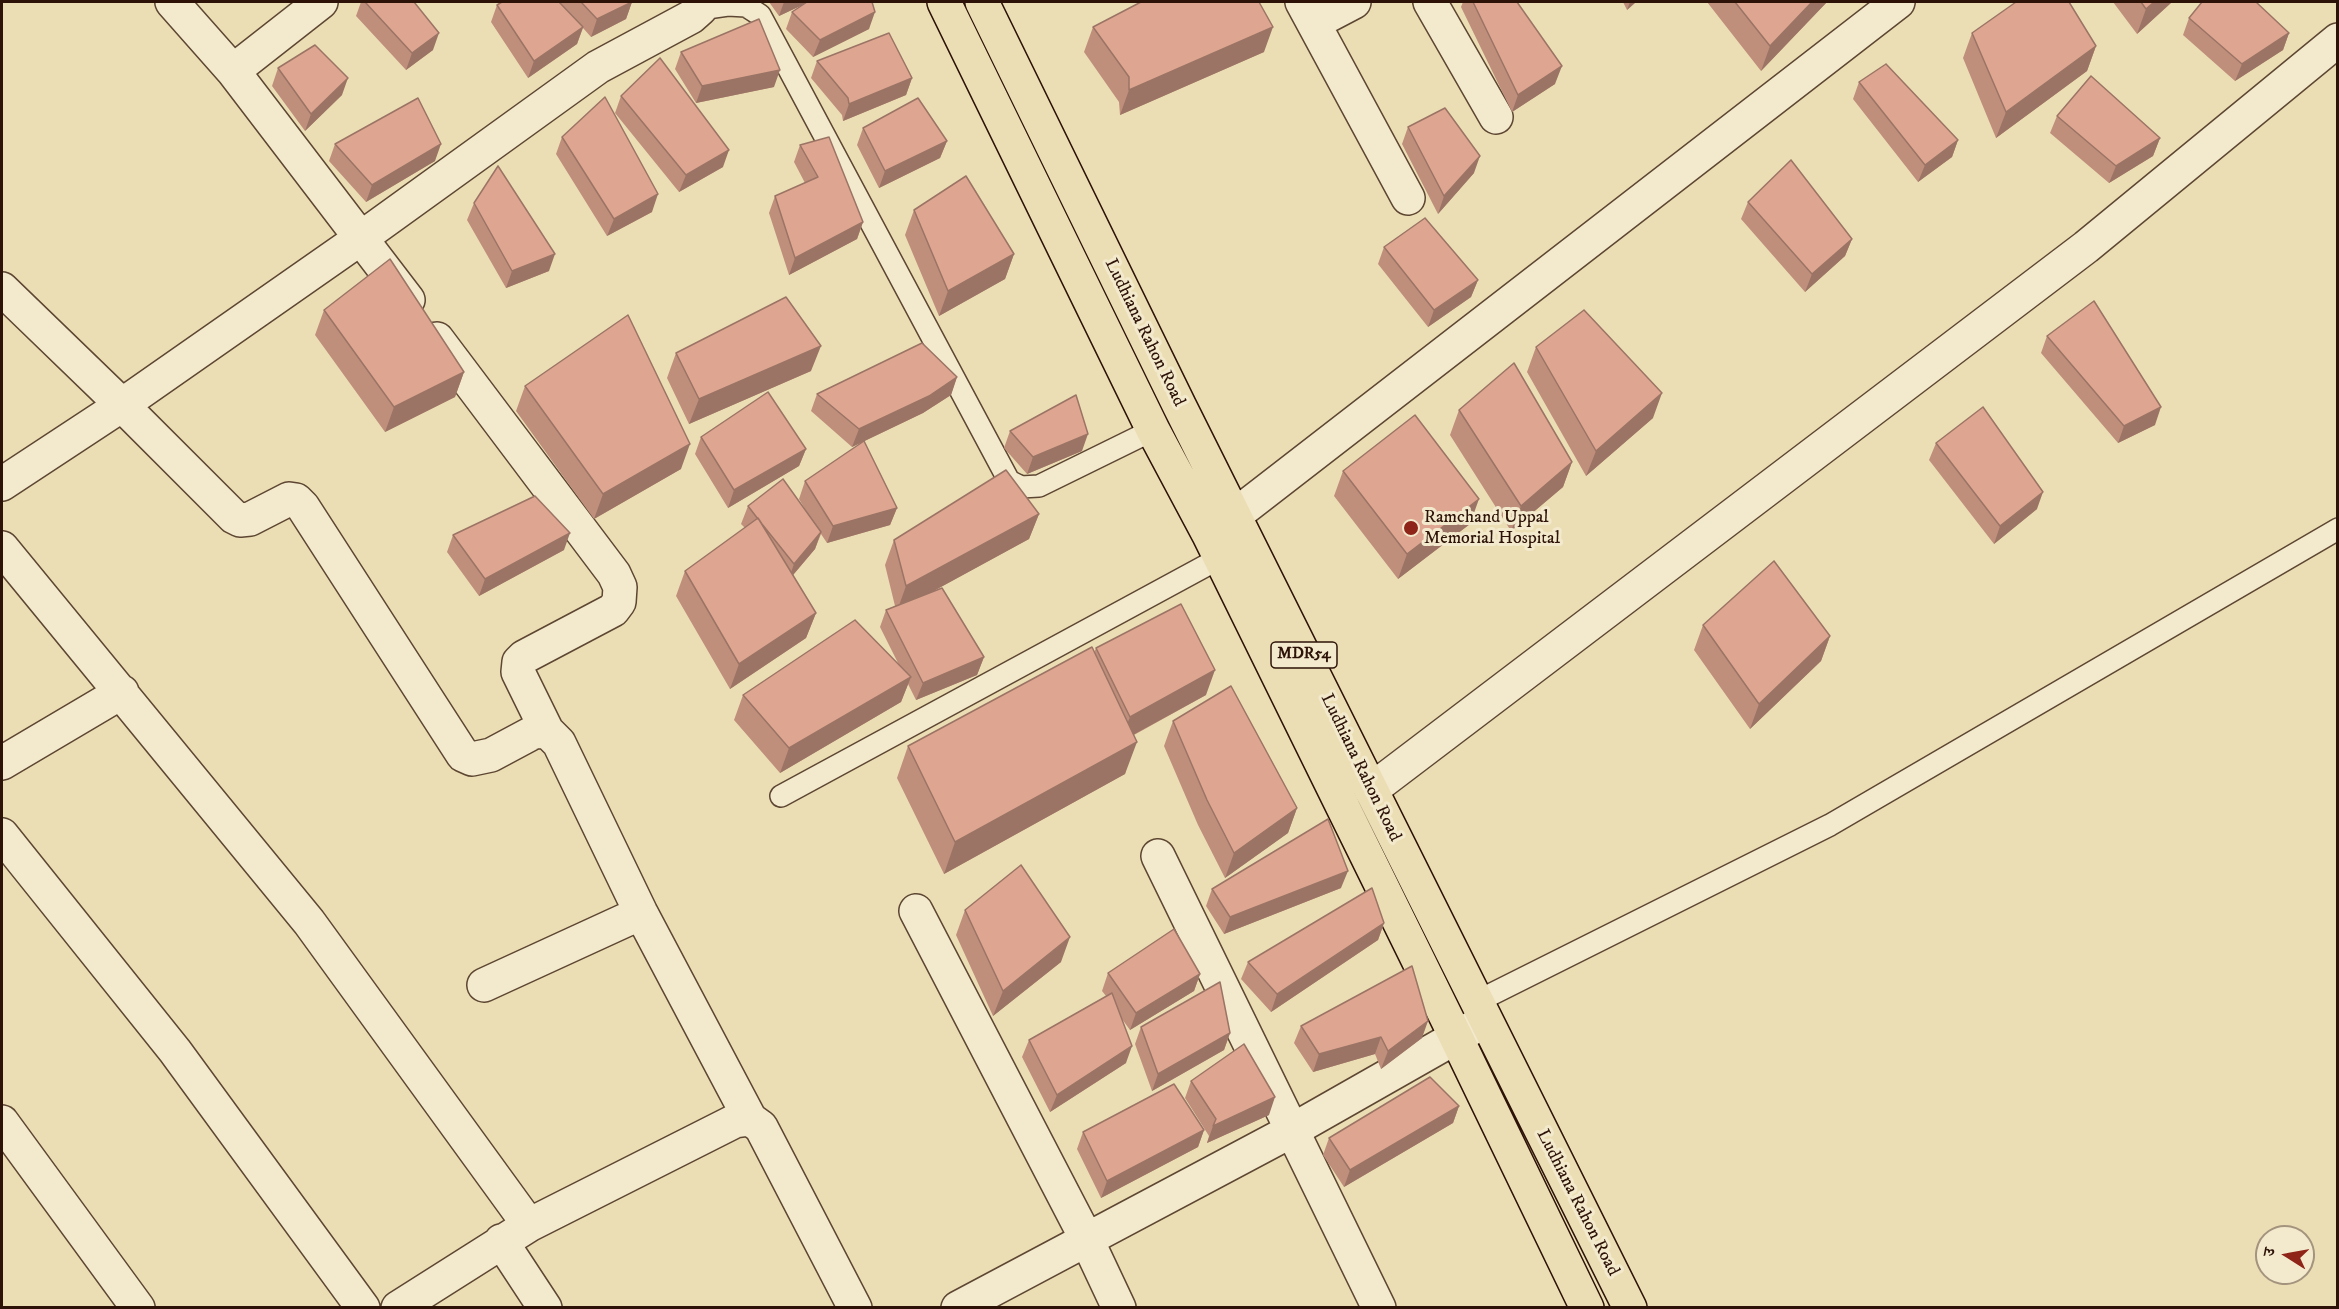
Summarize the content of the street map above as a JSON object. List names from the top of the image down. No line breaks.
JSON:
{"streets":{"main road":["Ludhiana Rahon Road","MDR54"]},"places":["Ramchand Uppal Memorial Hospital"],"north":"left"}
